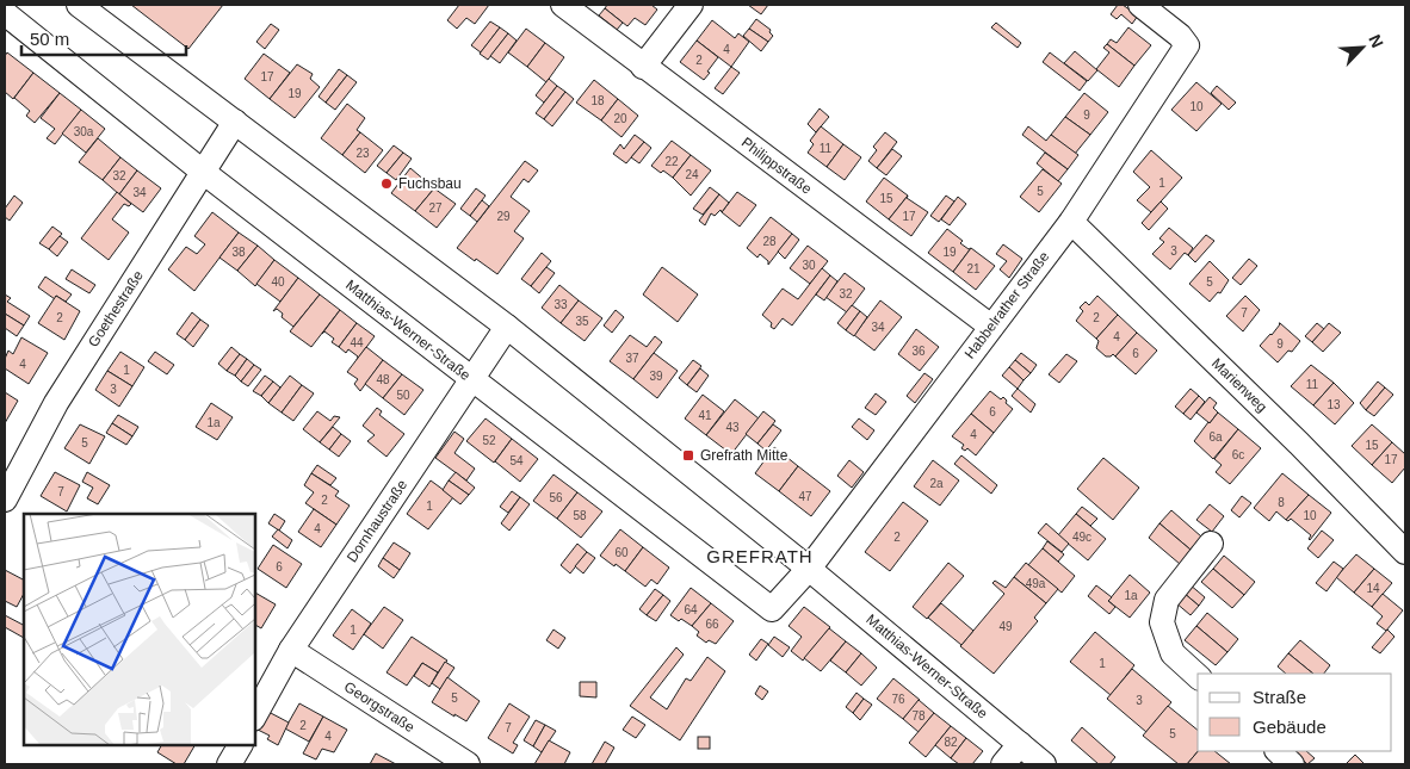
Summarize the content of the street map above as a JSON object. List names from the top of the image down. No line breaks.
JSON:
{"streets":{"street":["Philippstraße","Habbelrather Straße","Goethestraße","Matthias-Werner-Straße","Marienweg","Dornhaustraße","Georgstraße"]},"crossings":[["Philippstraße","Habbelrather Straße"],["Habbelrather Straße","Matthias-Werner-Straße"],["Habbelrather Straße","Marienweg"],["Goethestraße","Matthias-Werner-Straße"],["Matthias-Werner-Straße","Dornhaustraße"],["Dornhaustraße","Georgstraße"]],"districts":["GREFRATH"],"places":{"other":["Fuchsbau"],"transit":["Grefrath Mitte"]},"house_numbers":["4","2","17","19","18","10","9","20","30a","11","23","22","24","32","1","5","34","15","27","29","17","28","3","38","19","30","21","40","5","32","33","7","2","2","35","34","4","44","9","36","6","37","4","1","39","48","11","3","50","13","6","41","1a","43","4","6a","52","5","15","6c","17","54","2a","7","47","56","2","8","1","58","10","4","2","49c","60","6","49a","14","1a","64","66","49","1","1","5","76","3","78","2","7","5","4","82"],"legend":["Straße","Gebäude"],"scale_bar":"50 m","north":"top right"}
